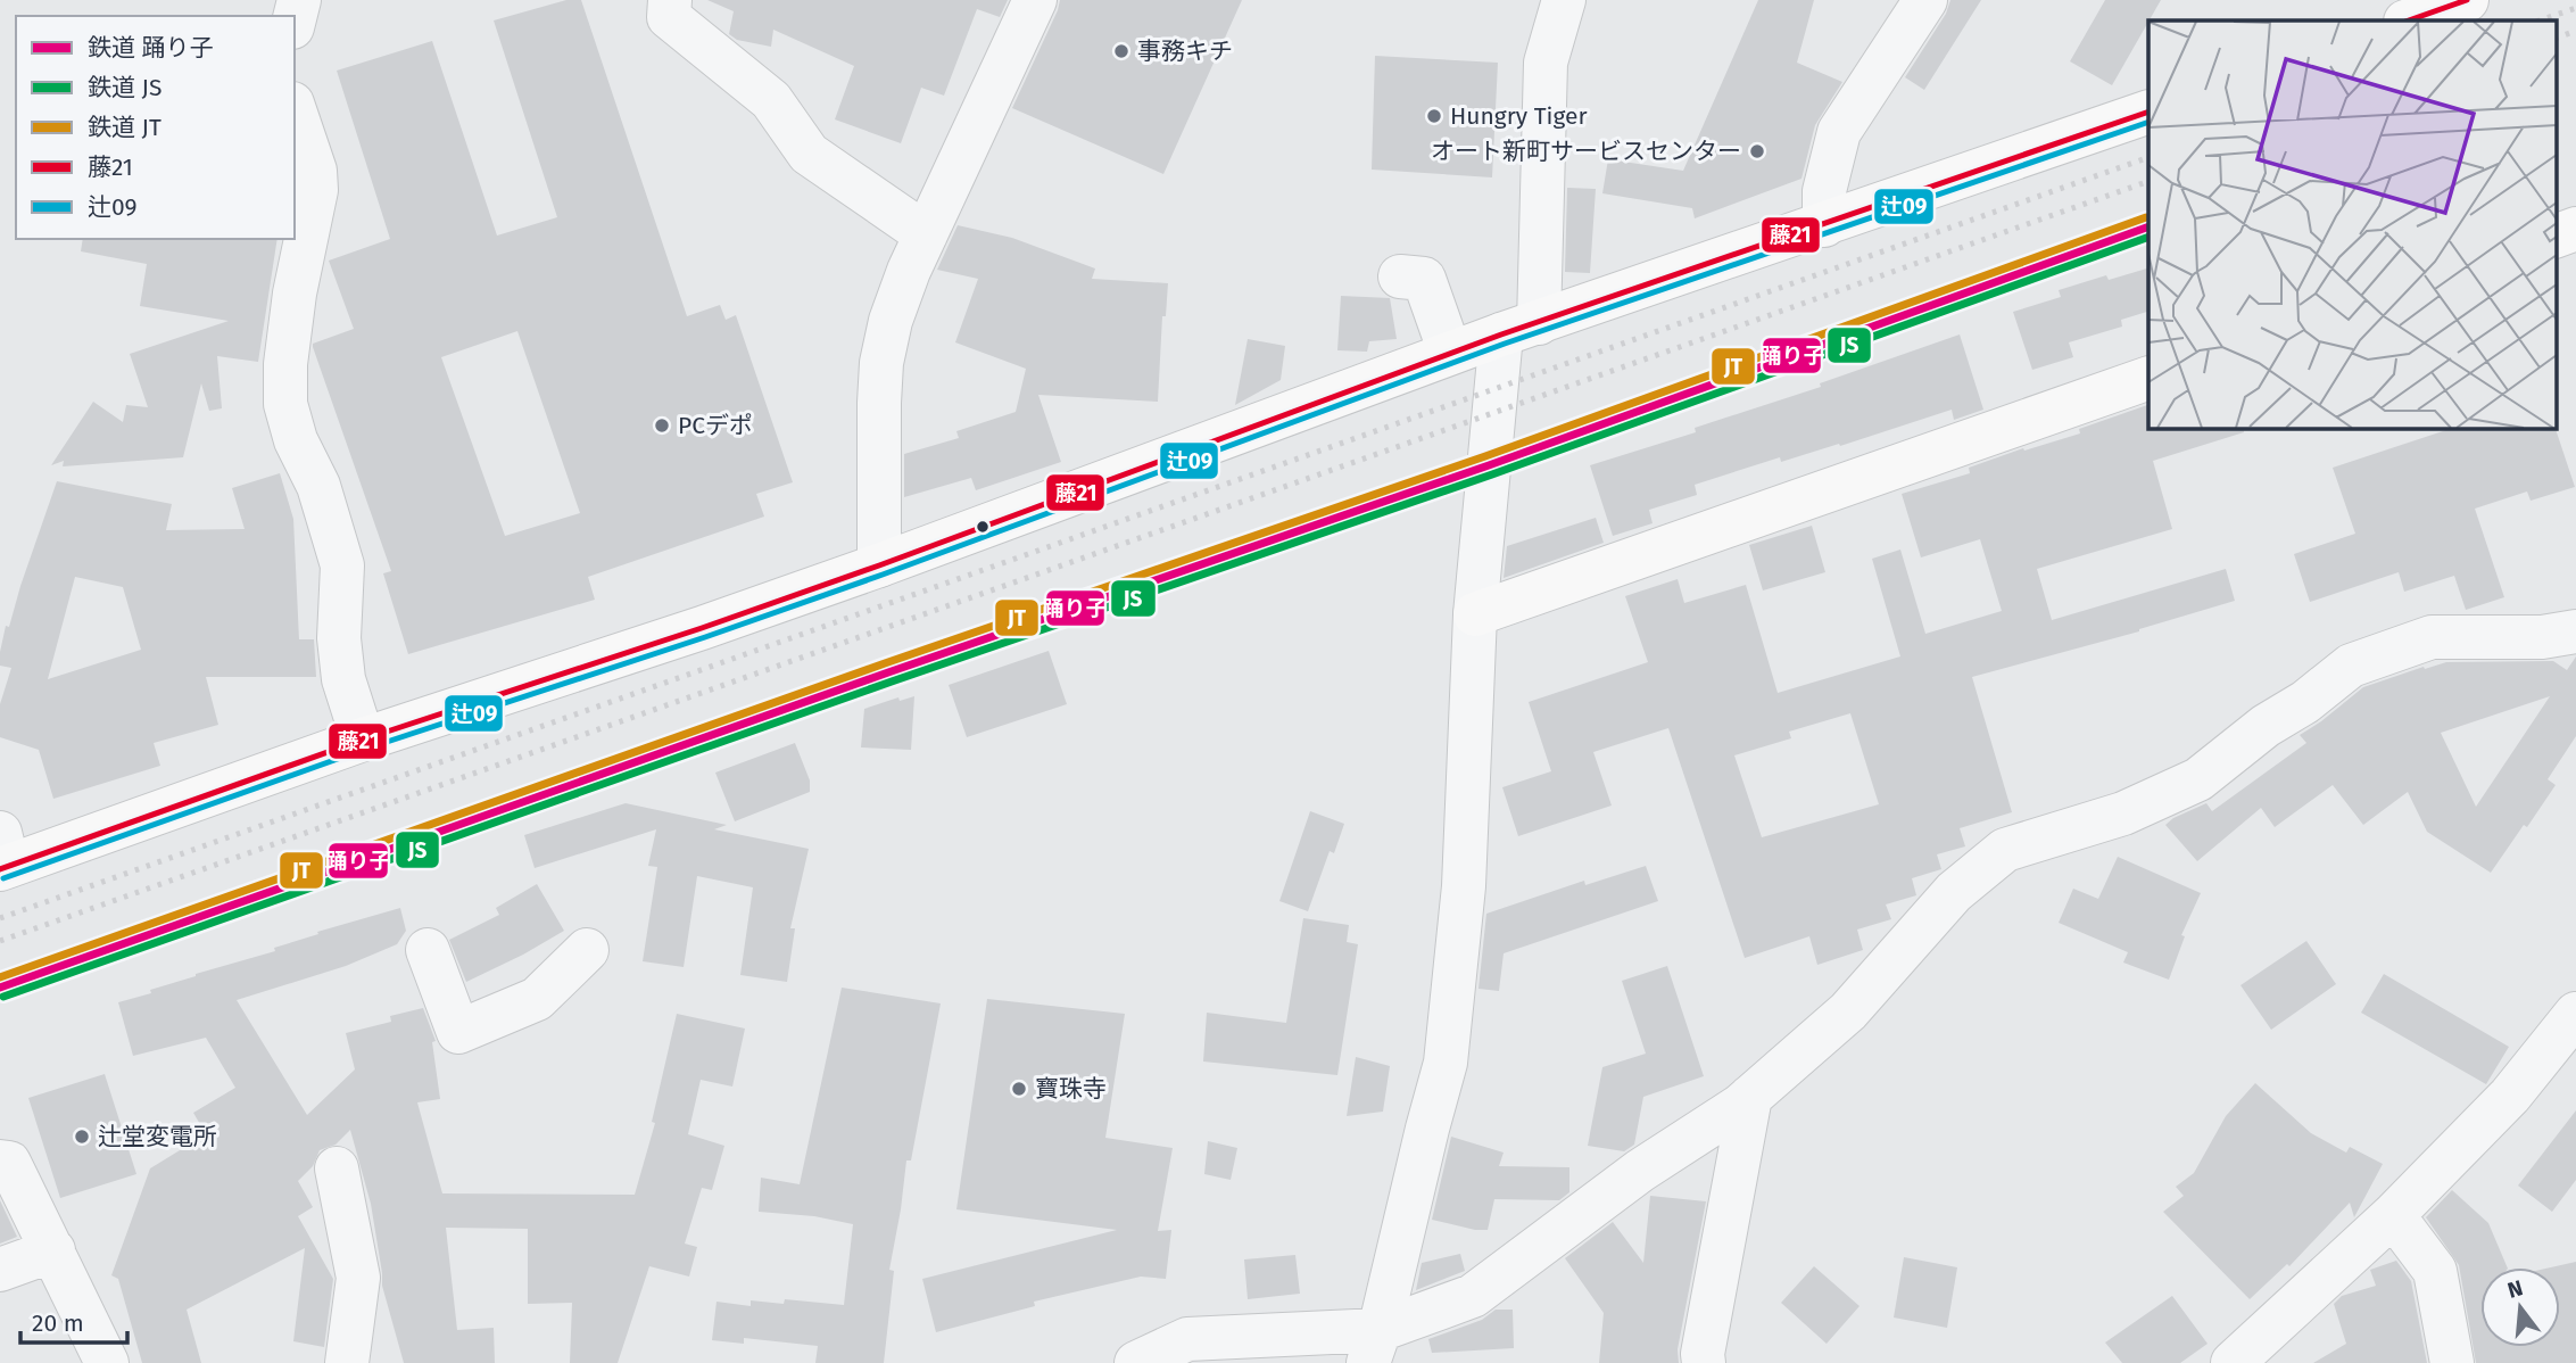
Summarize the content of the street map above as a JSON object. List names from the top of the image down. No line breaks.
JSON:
{"places":["事務キチ","Hungry Tiger","オート新町サービスセンター","PCデポ","寶珠寺","辻堂変電所"],"lines":["transit line 藤21","transit line 辻09","rail line JT","rail line 踊り子","rail line JS"],"legend":["鉄道 踊り子","鉄道 JS","鉄道 JT","藤21","辻09"],"scale_bar":"20 m","north":"top"}
